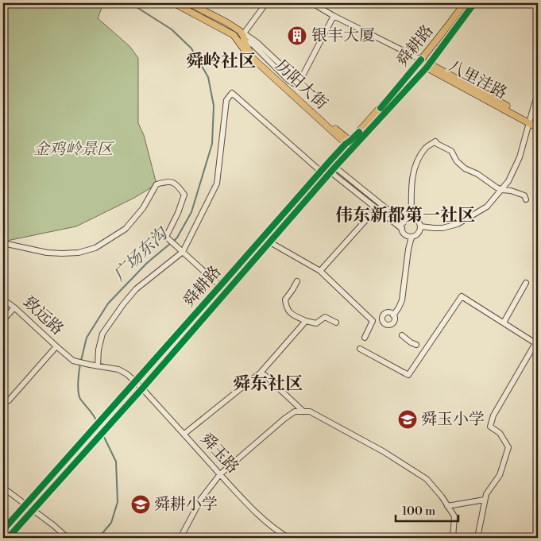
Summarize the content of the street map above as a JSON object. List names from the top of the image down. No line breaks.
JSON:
{"streets":{"main road":["舜耕路","八里洼路","历阳大街"],"street":["致远路","舜玉路"]},"crossings":[["舜耕路","八里洼路"],["舜耕路","历阳大街"],["舜耕路","舜玉路"],["致远路","舜玉路"]],"districts":["舜岭社区","伟东新都第一社区","舜东社区"],"water":["广场东沟"],"parks":["金鸡岭景区"],"places":{"building":["银丰大厦"],"school or university":["舜玉小学","舜耕小学"]},"scale_bar":"100 m"}
